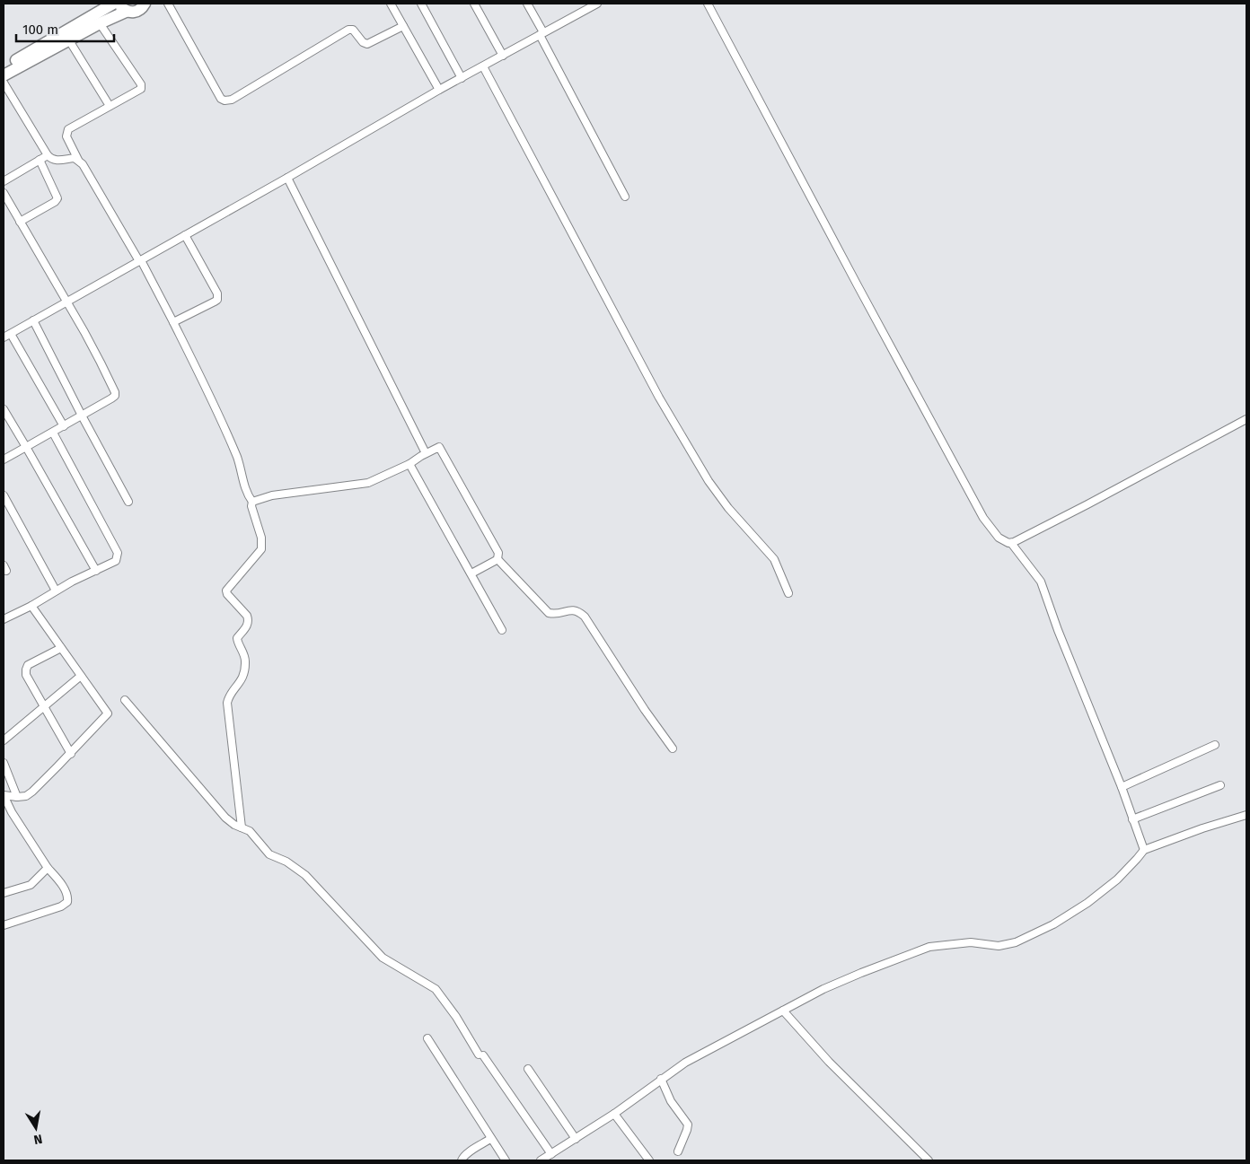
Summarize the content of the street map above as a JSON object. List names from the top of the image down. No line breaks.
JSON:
{"scale_bar":"100 m","north":"bottom"}
